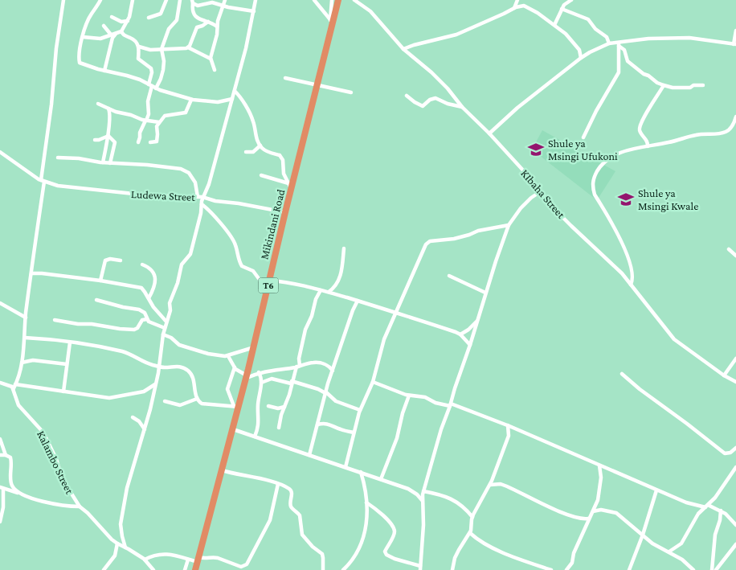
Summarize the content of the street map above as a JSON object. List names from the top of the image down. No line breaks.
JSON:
{"streets":{"highway":["Mikindani Road","T6"],"street":["KIbaha Street","Ludewa Street","Kalambo Street"]},"crossings":[["Ludewa Street","Mikindani Road"]],"places":{"school or university":["Shule ya Msingi Ufukoni","Shule ya Msingi Kwale"]}}
